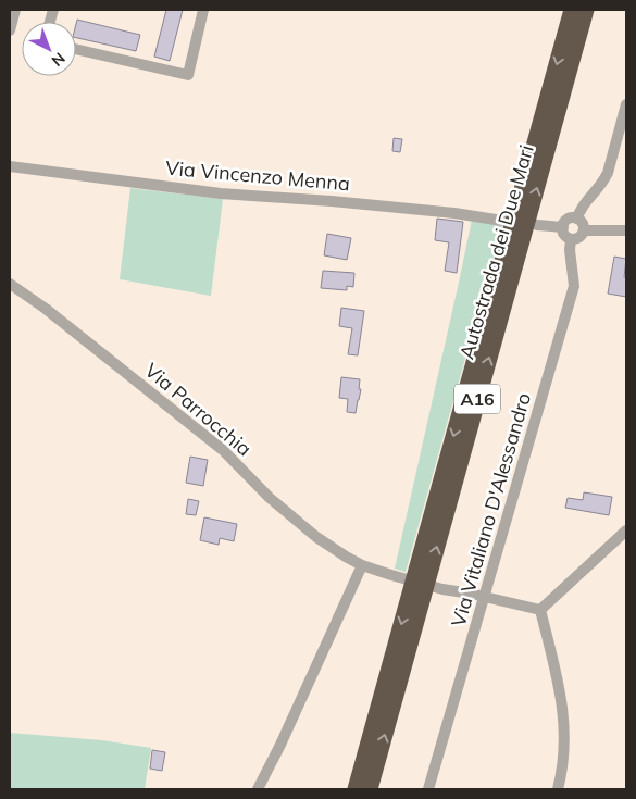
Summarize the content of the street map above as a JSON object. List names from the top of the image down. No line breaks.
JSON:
{"streets":{"highway":["Autostrada dei Due Mari","A16"],"street":["Via Vincenzo Menna","Via Parrocchia","Via Vitaliano D'Alessandro"]},"north":"bottom right"}
